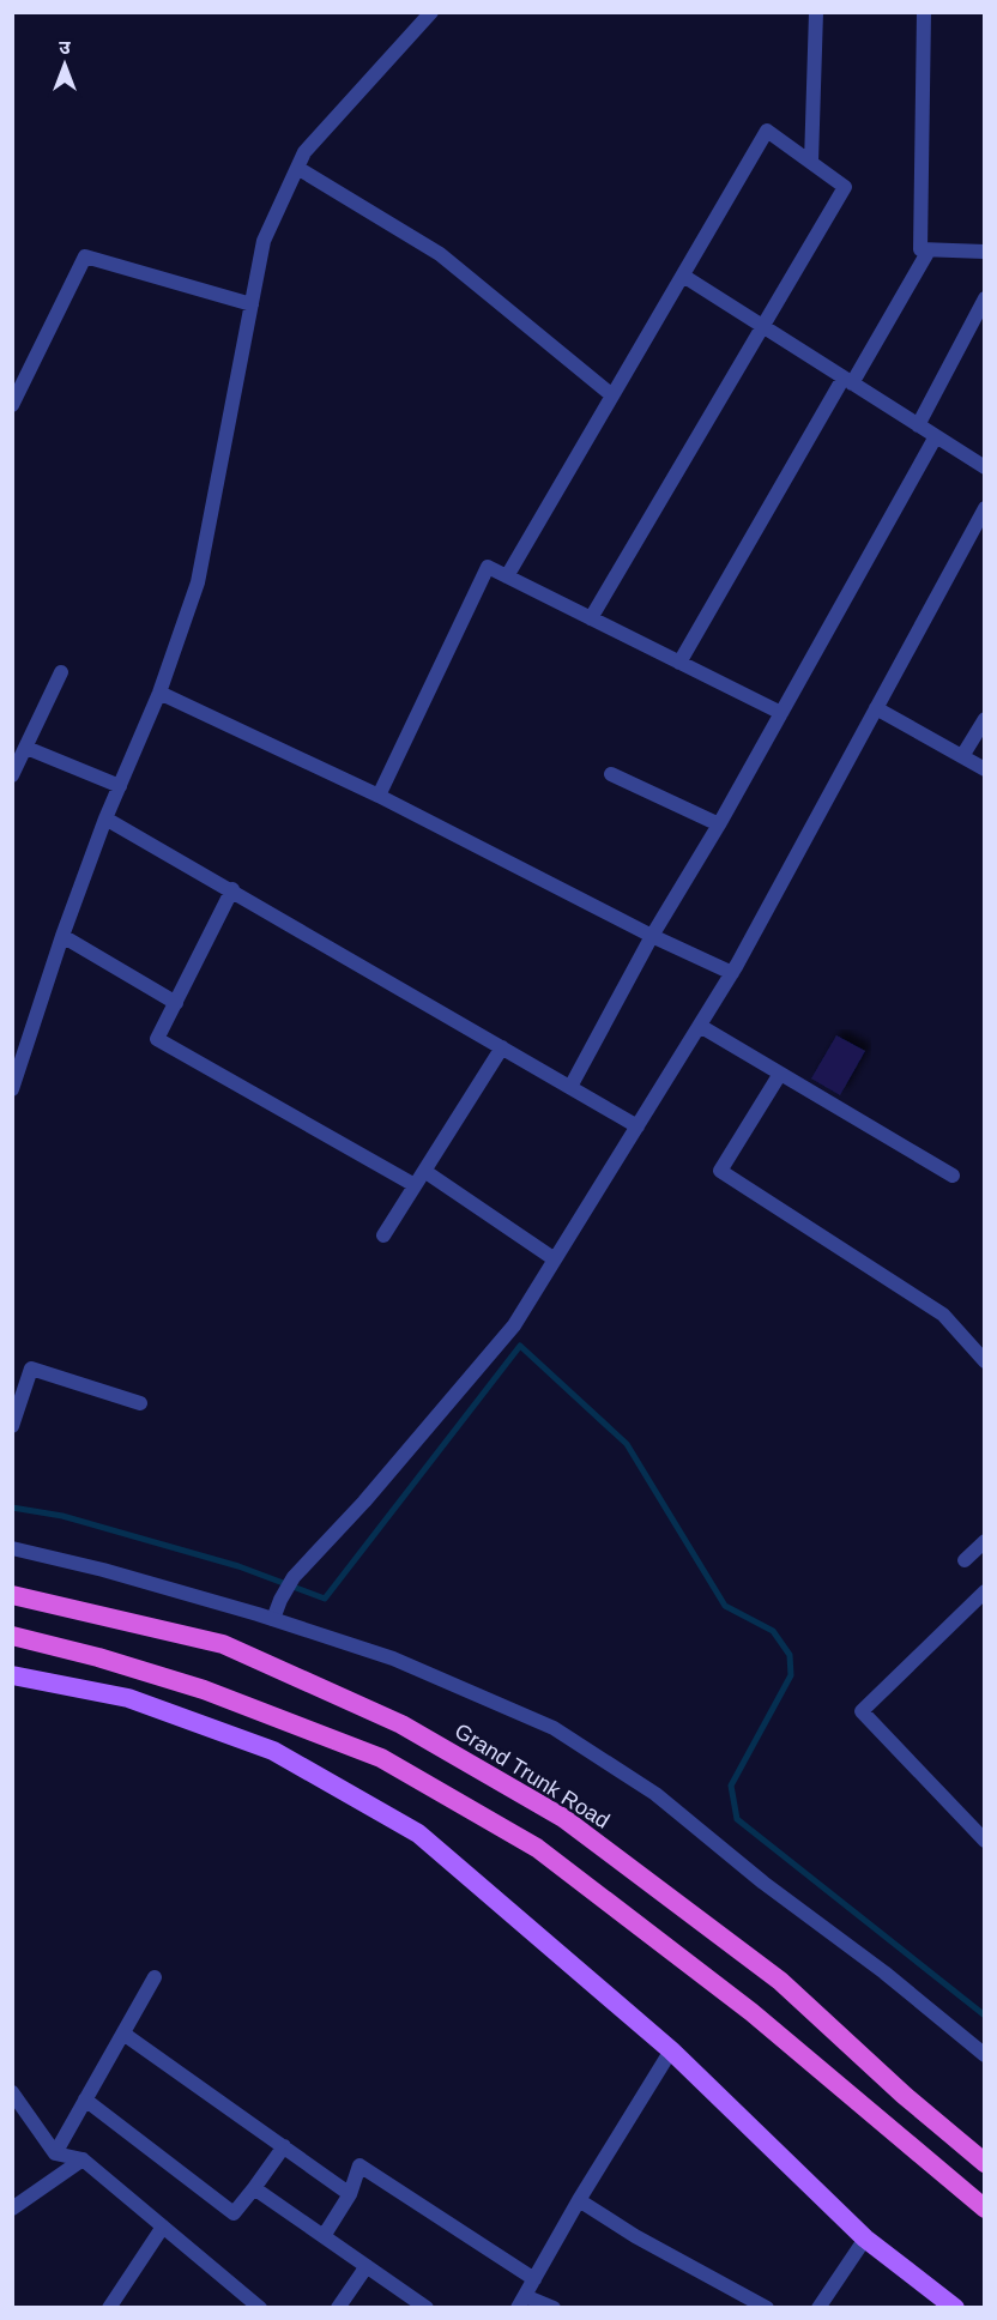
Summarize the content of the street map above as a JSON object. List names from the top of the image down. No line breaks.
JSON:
{"streets":{"highway":["Grand Trunk Road"]},"north":"top"}
